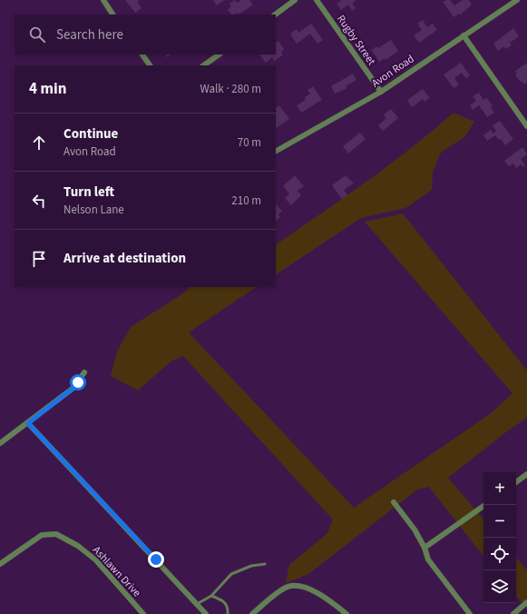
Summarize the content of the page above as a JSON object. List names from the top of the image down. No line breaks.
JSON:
{"streets":{"street":["Rugby Street","Avon Road","Ashlawn Drive"]},"crossings":[["Rugby Street","Avon Road"]],"page":{"search":"Search here","heading":["4 min","Walk · 280 m"],"list":[["Continue","Avon Road","70 m"],["Turn left","Nelson Lane","210 m"],"Arrive at destination"],"map_buttons":["+","−"]}}
